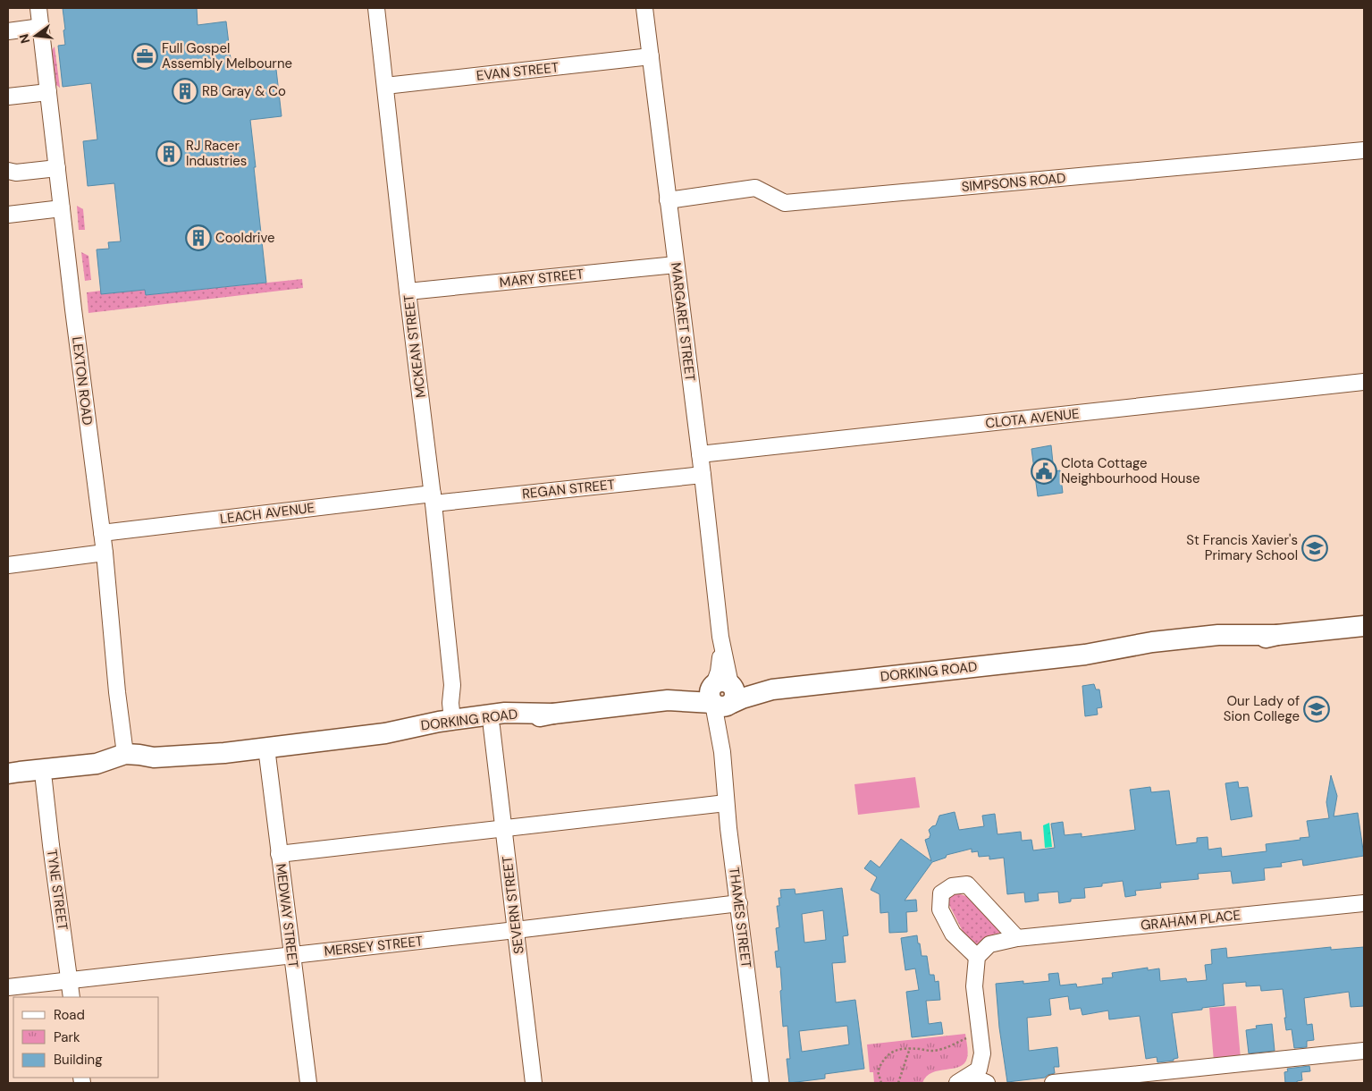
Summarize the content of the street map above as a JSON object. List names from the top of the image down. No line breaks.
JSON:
{"streets":{"main road":["DORKING ROAD"],"street":["EVAN STREET","SIMPSONS ROAD","MARY STREET","MARGARET STREET","MCKEAN STREET","LEXTON ROAD","CLOTA AVENUE","REGAN STREET","LEACH AVENUE","TYNE STREET","SEVERN STREET","MEDWAY STREET","THAMES STREET","GRAHAM PLACE","MERSEY STREET"]},"crossings":[["EVAN STREET","MARGARET STREET"],["EVAN STREET","MCKEAN STREET"],["SIMPSONS ROAD","MARGARET STREET"],["MARY STREET","MARGARET STREET"],["MARY STREET","MCKEAN STREET"],["MARGARET STREET","CLOTA AVENUE"],["MARGARET STREET","REGAN STREET"],["MARGARET STREET","DORKING ROAD"],["MARGARET STREET","THAMES STREET"],["MCKEAN STREET","REGAN STREET"],["MCKEAN STREET","LEACH AVENUE"],["MCKEAN STREET","DORKING ROAD"],["LEXTON ROAD","LEACH AVENUE"],["LEXTON ROAD","DORKING ROAD"],["REGAN STREET","LEACH AVENUE"],["DORKING ROAD","TYNE STREET"],["DORKING ROAD","SEVERN STREET"],["DORKING ROAD","MEDWAY STREET"],["DORKING ROAD","THAMES STREET"],["TYNE STREET","MERSEY STREET"],["SEVERN STREET","MERSEY STREET"],["MEDWAY STREET","MERSEY STREET"],["THAMES STREET","MERSEY STREET"]],"places":{"office":["Full Gospel Assembly Melbourne"],"building":["RB Gray & Co","RJ Racer Industries","Cooldrive"],"public building":["Clota Cottage Neighbourhood House"],"school or university":["St Francis Xavier's Primary School","Our Lady of Sion College"]},"legend":["Road","Park","Building"],"north":"left"}
